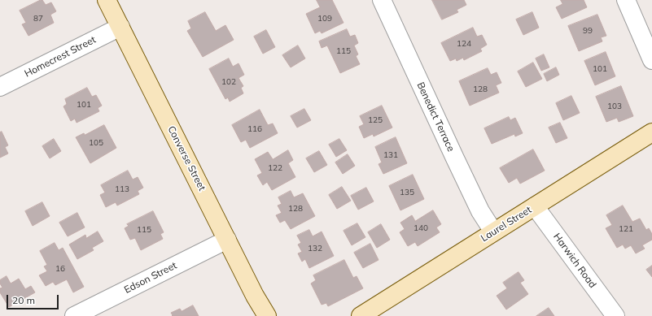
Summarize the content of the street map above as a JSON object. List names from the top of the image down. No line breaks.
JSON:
{"streets":{"main road":["Converse Street","Laurel Street"],"street":["Homecrest Street","Benedict Terrace","Harwich Road","Edson Street"]},"crossings":[["Homecrest Street","Converse Street"],["Benedict Terrace","Laurel Street"],["Converse Street","Edson Street"],["Laurel Street","Harwich Road"]],"house_numbers":["87","109","99","124","115","101","102","128","101","103","125","116","105","131","122","113","135","128","140","121","115","132","16"],"scale_bar":"20 m"}
